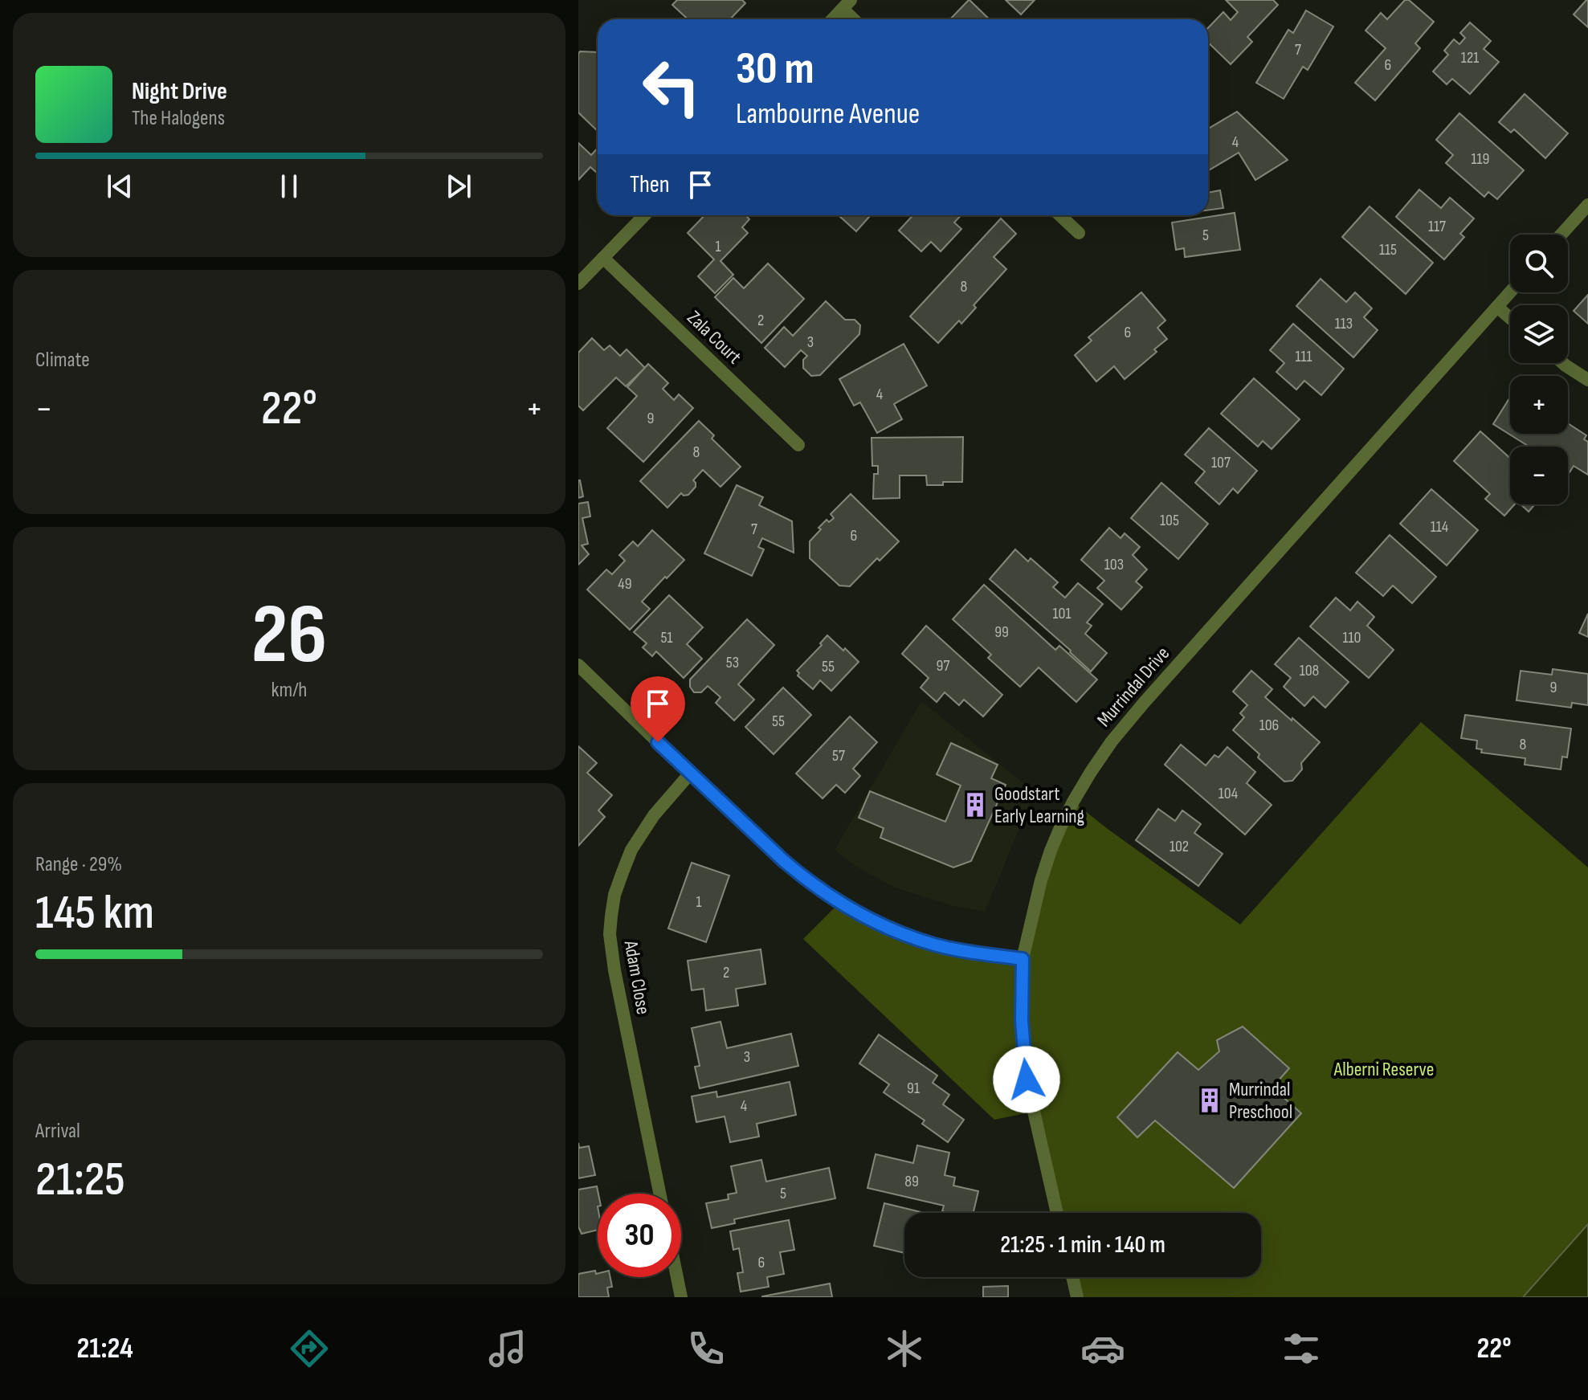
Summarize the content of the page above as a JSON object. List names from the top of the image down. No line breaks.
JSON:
{"streets":{"street":["Zala Court","Murrindal Drive","Adam Close"]},"parks":["Alberni Reserve"],"places":{"building":["Goodstart Early Learning","Murrindal Preschool"]},"house_numbers":["7","121","6","4","119","117","5","1","115","8","2","113","6","3","111","4","9","8","107","105","114","7","6","103","49","101","99","51","110","53","97","55","108","9","55","106","8","57","104","102","1","2","3","91","4","89","5","6"],"page":{"turn":["30 m","Lambourne Avenue"],"song":["Night Drive","The Halogens"],"then":"Then","map_buttons":["+","−"],"tile":["Climate",["26","km/h"],["Range · 29%","145 km"],["Arrival","21:25"]],"heat":["−","22°","+"],"limit":"30","trip":"21:25 · 1 min · 140 m","tabs":["21:24","22°"]}}
